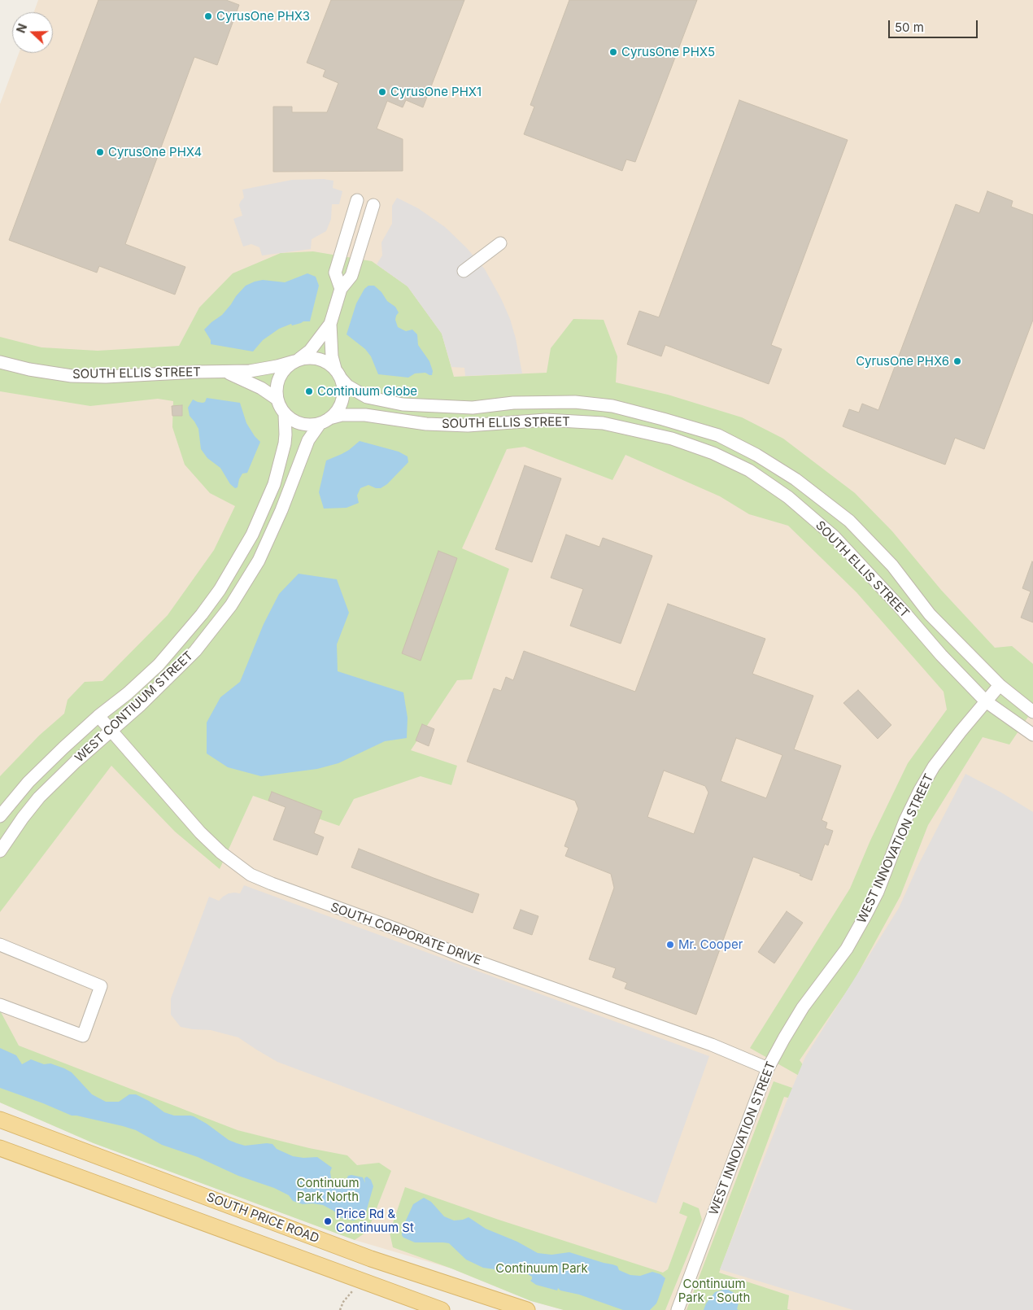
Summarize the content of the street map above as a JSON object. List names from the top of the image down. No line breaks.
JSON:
{"streets":{"main road":["SOUTH PRICE ROAD"],"street":["SOUTH ELLIS STREET","WEST CONTIUUM STREET","WEST INNOVATION STREET","SOUTH CORPORATE DRIVE"]},"crossings":[["SOUTH ELLIS STREET","WEST CONTIUUM STREET"],["SOUTH ELLIS STREET","WEST INNOVATION STREET"],["WEST CONTIUUM STREET","SOUTH CORPORATE DRIVE"],["WEST INNOVATION STREET","SOUTH CORPORATE DRIVE"]],"parks":["Continuum Park North","Continuum Park","Continuum Park - South"],"places":["CyrusOne PHX3","CyrusOne PHX5","CyrusOne PHX1","CyrusOne PHX4","CyrusOne PHX6","Continuum Globe","Mr. Cooper","Price Rd & Continuum St"],"scale_bar":"50 m","north":"left"}
